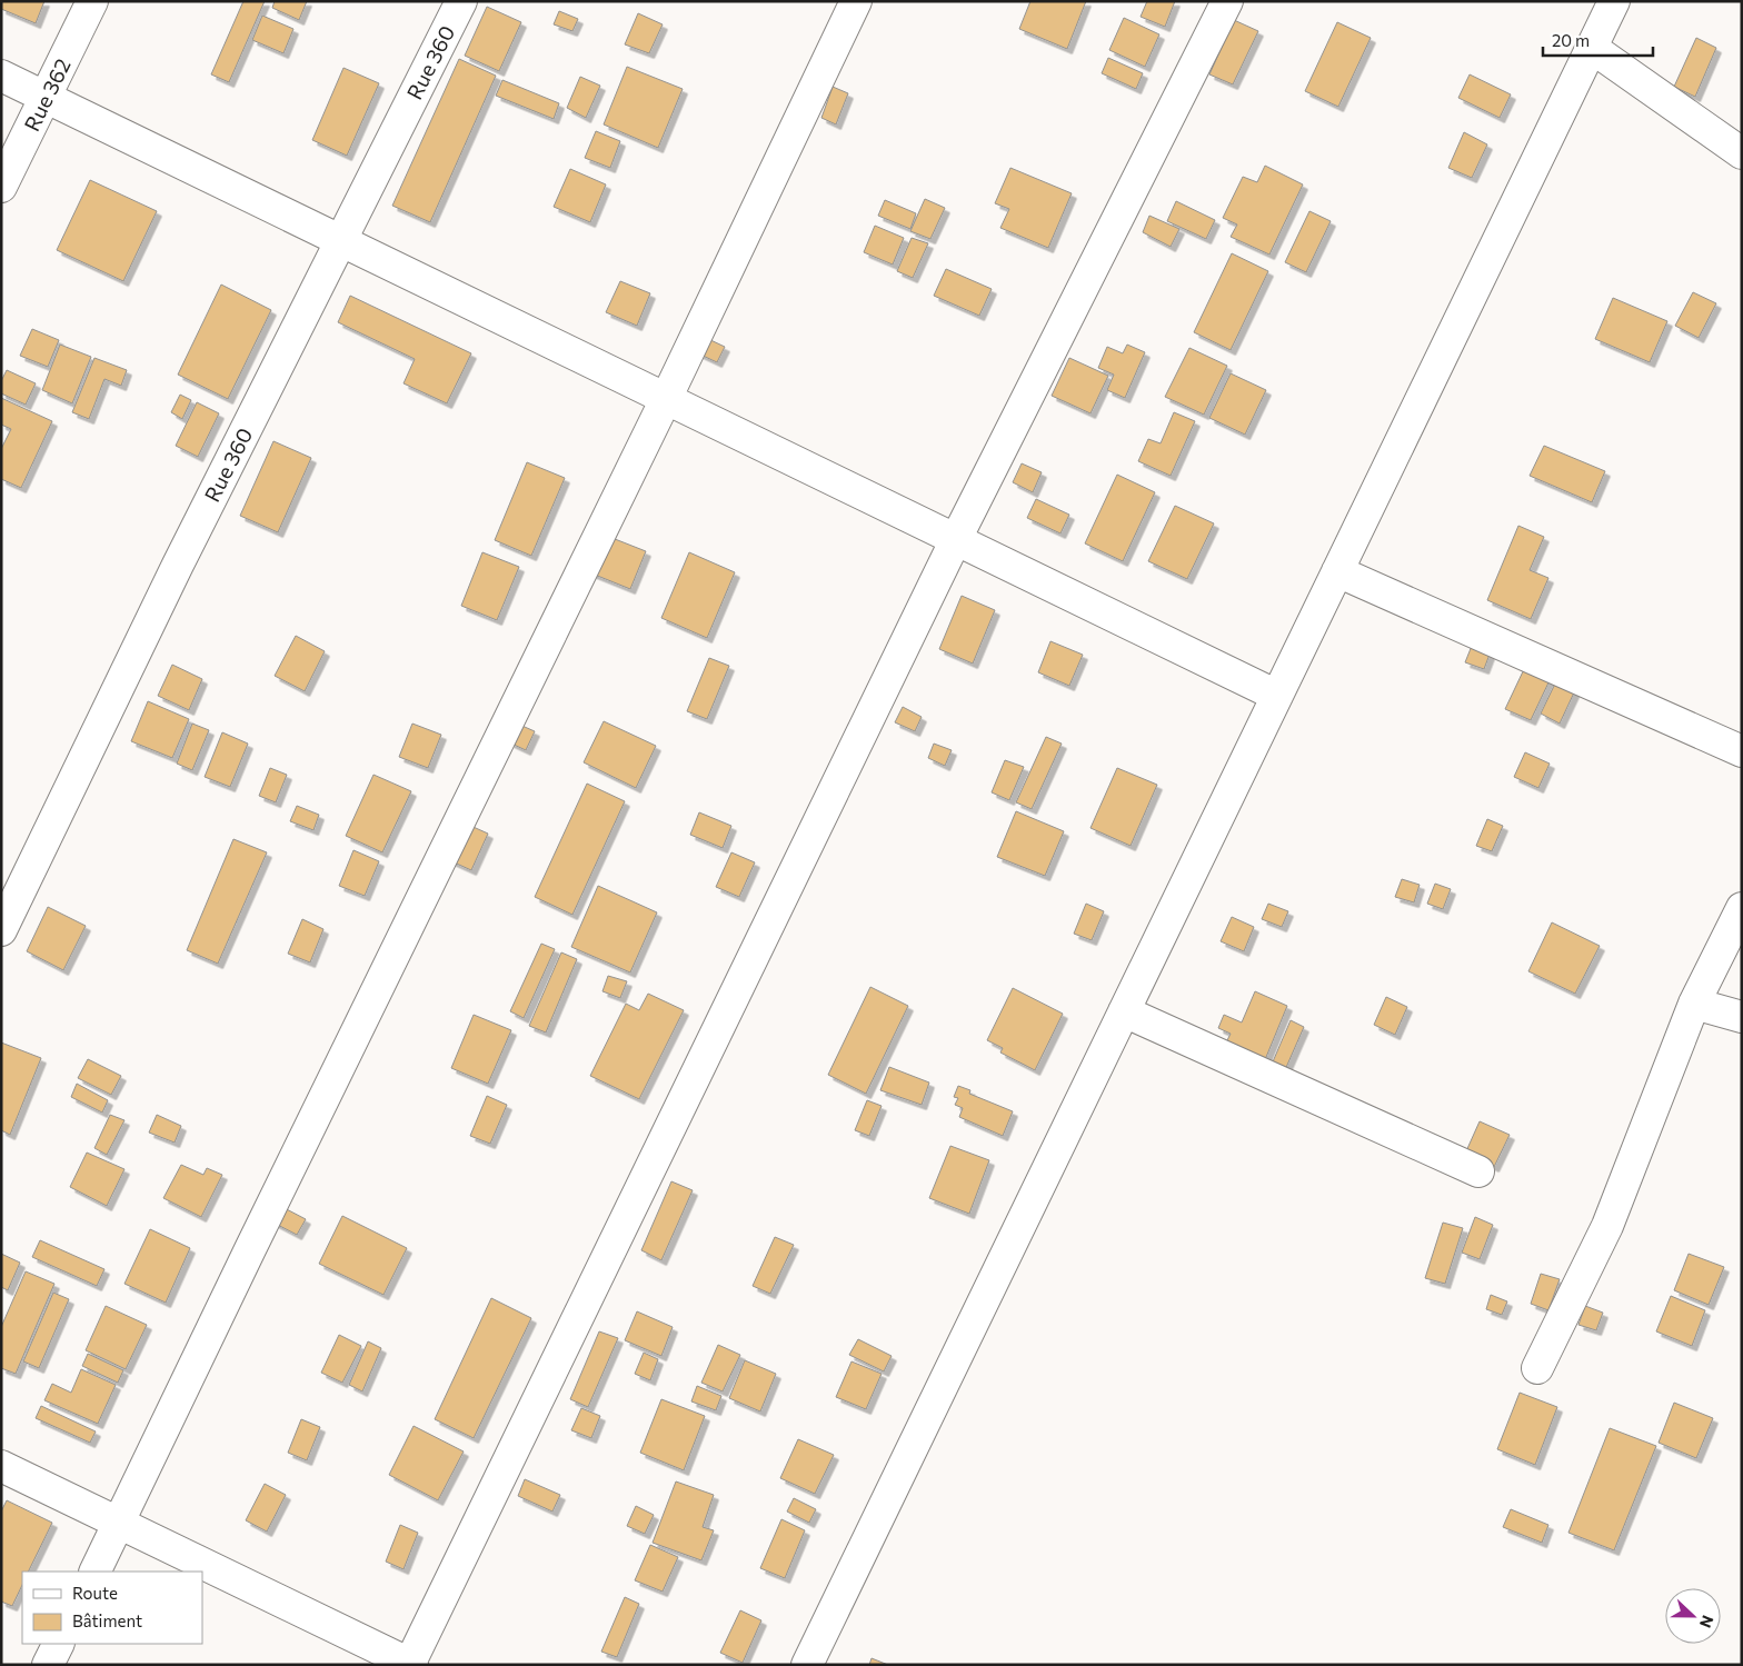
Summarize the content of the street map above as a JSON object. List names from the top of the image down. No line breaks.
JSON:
{"streets":{"street":["Rue 360","Rue 362"]},"legend":["Route","Bâtiment"],"scale_bar":"20 m","north":"right"}
